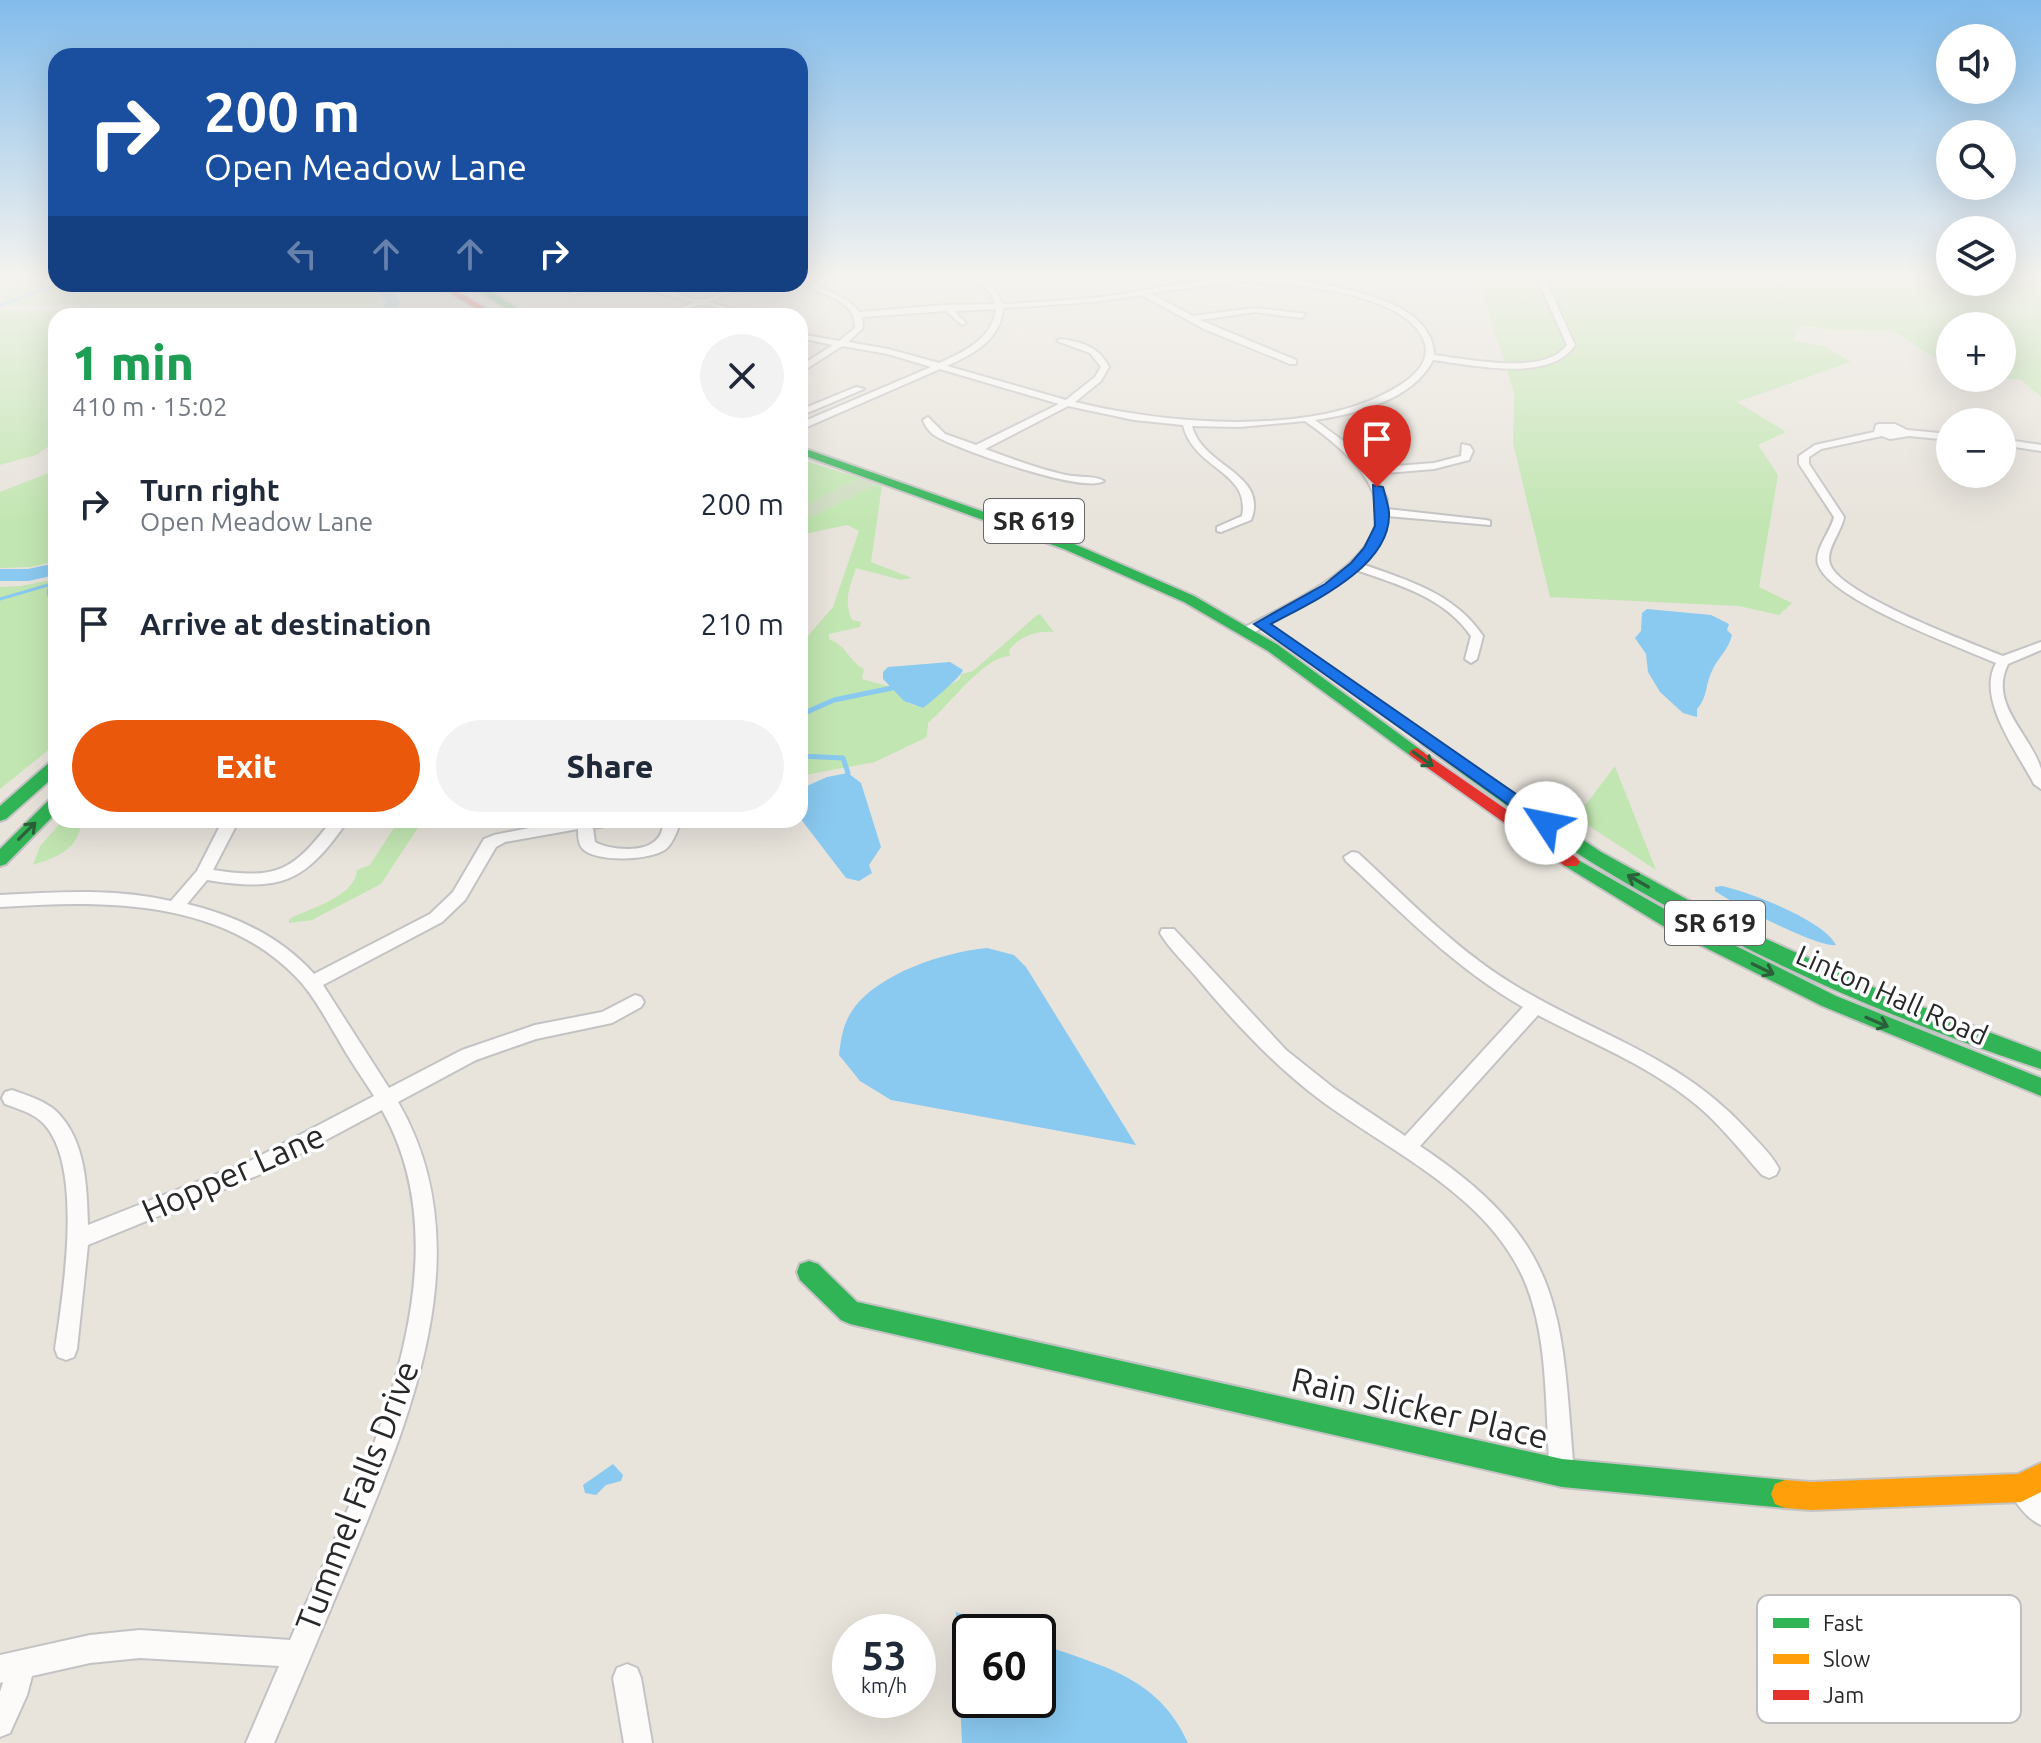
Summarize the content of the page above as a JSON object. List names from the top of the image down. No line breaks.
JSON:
{"streets":{"main road":["SR 619","Linton Hall Road","Rain Slicker Place"],"street":["Hopper Lane","Tummel Falls Drive"]},"crossings":[["Hopper Lane","Tummel Falls Drive"]],"legend":["Fast","Slow","Jam"],"page":{"map_buttons":["+","−"],"turn":["200 m","Open Meadow Lane"],"heading":["1 min","410 m · 15:02"],"list":[{"name":"Turn right","note":"Open Meadow Lane","value":"200 m"},{"name":"Arrive at destination","value":"210 m"}],"buttons":["Exit","Share"],"speed":"53 km/h","limit":"60"}}
